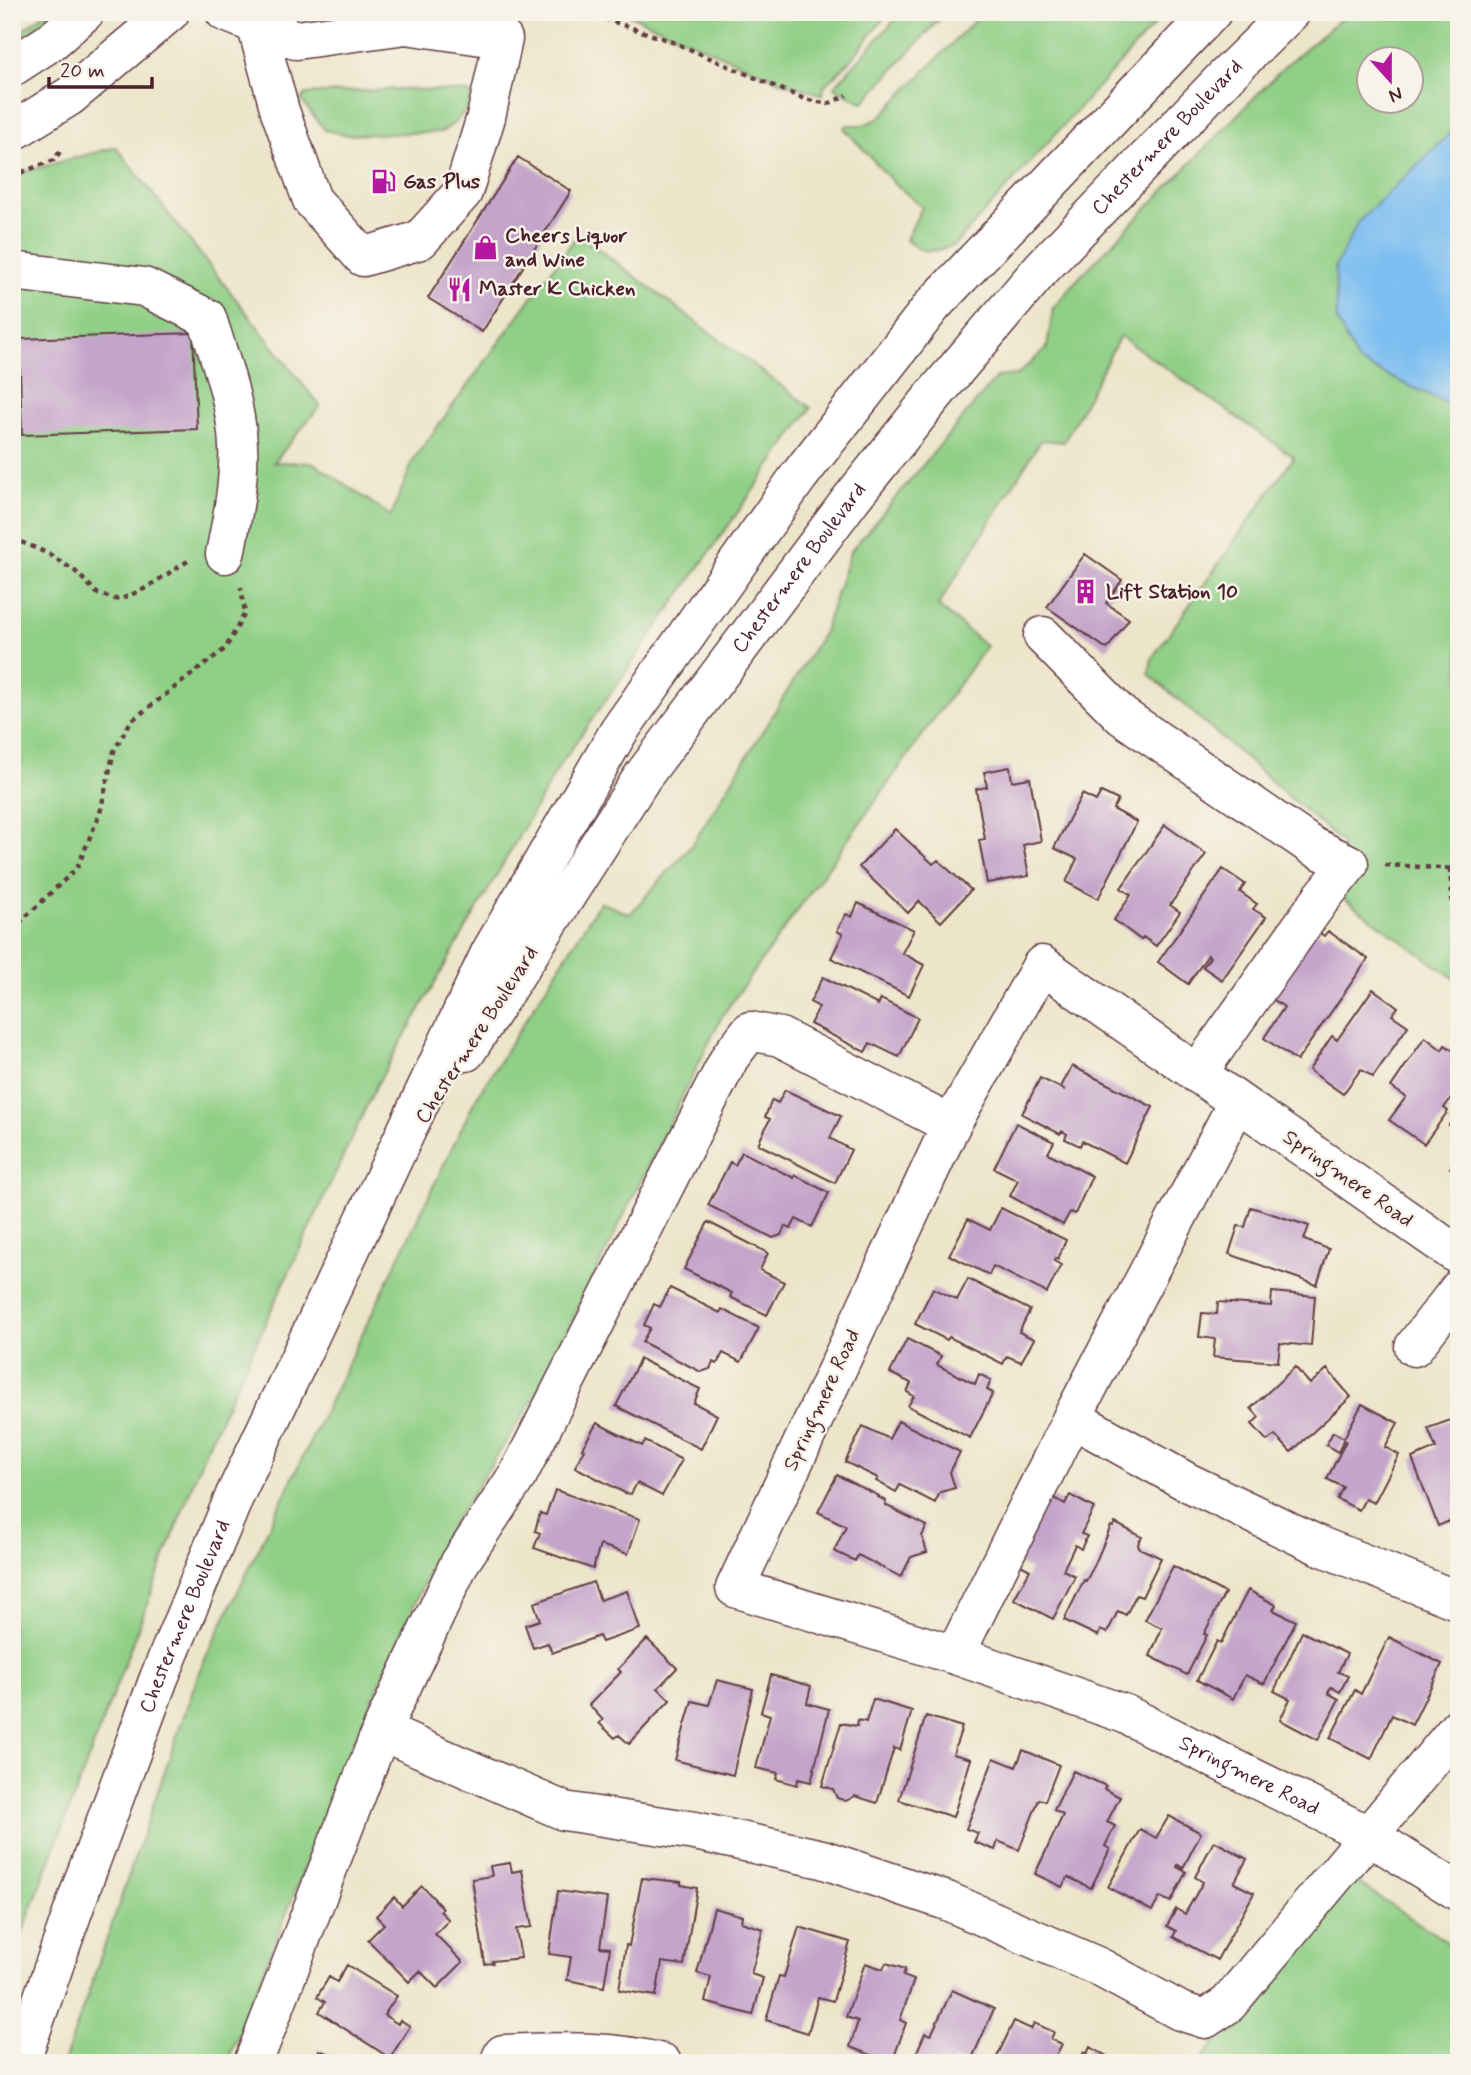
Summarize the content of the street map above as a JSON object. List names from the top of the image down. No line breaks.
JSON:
{"streets":{"main road":["Chestermere Boulevard","Springmere Road"]},"places":{"fuel station":["Gas Plus"],"shop":["Cheers Liquor and Wine"],"restaurant":["Master K Chicken"],"building":["Lift Station 10"]},"scale_bar":"20 m","north":"bottom"}
